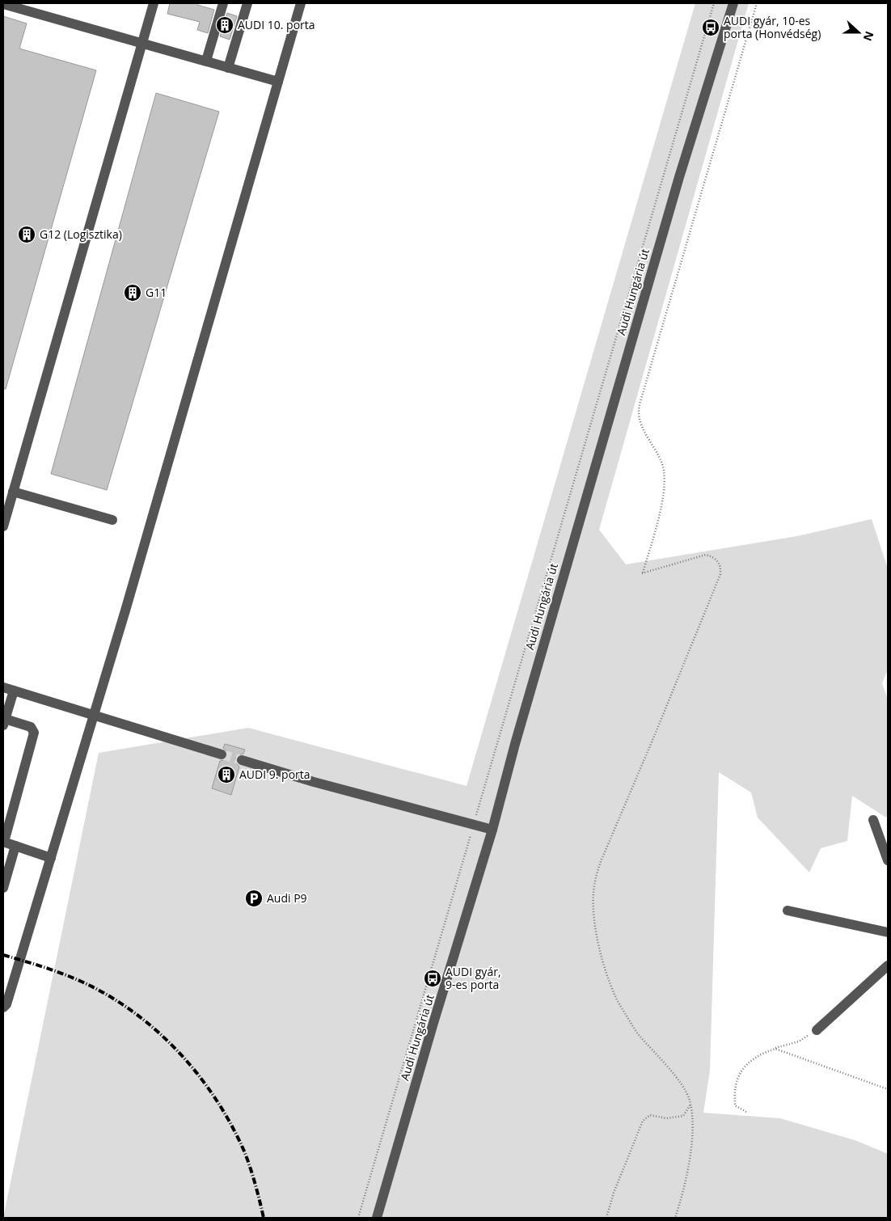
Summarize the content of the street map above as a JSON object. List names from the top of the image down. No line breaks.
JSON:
{"streets":{"street":["Audi Hungária út"]},"places":{"building":["AUDI 10. porta","G12 (Logisztika)","G11","AUDI 9. porta"],"bus stop":["AUDI gyár, 10-es porta (Honvédség)","AUDI gyár, 9-es porta"],"parking":["Audi P9"]},"north":"right"}
